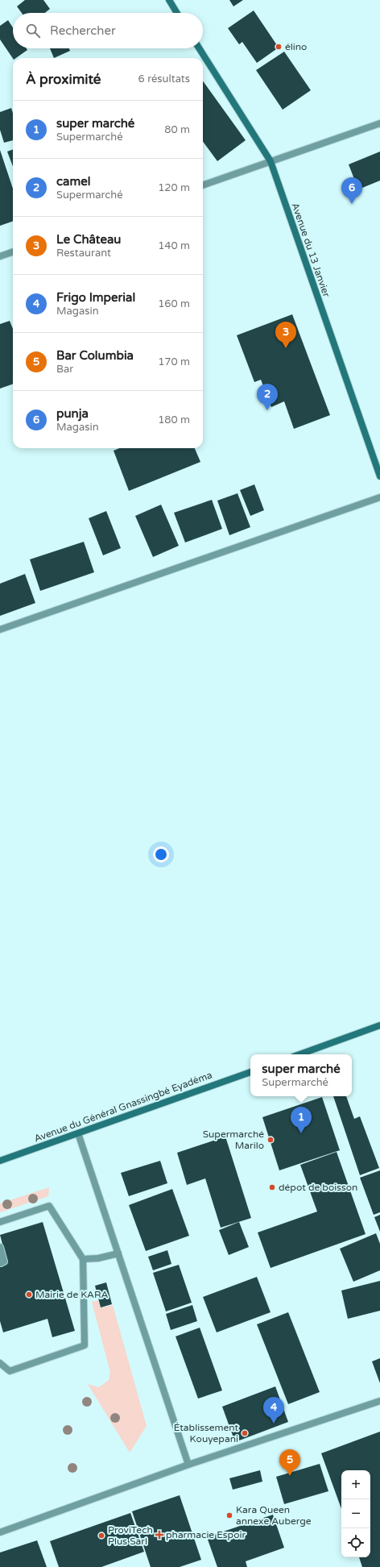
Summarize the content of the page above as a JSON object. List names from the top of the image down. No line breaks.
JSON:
{"streets":{"main road":["Avenue du 13 Janvier","Avenue du Général Gnassingbé Eyadéma"]},"places":{"other":["élino","Supermarché Marilo","dépot de boisson","Mairie de KARA","Établissement Kouyepani","Kara Queen annexe Auberge","ProviTech Plus Sarl"],"health":["pharmacie Espoir"]},"page":{"search":"Rechercher","heading":["À proximité","6 résultats"],"list":[{"mark":"1","name":"super marché","note":"Supermarché","value":"80 m"},{"mark":"2","name":"camel","note":"Supermarché","value":"120 m"},{"mark":"3","name":"Le Château","note":"Restaurant","value":"140 m"},{"mark":"4","name":"Frigo Imperial","note":"Magasin","value":"160 m"},{"mark":"5","name":"Bar Columbia","note":"Bar","value":"170 m"},{"mark":"6","name":"punja","note":"Magasin","value":"180 m"}],"pins":["6","3","2","1","4","5"],"popup":["super marché","Supermarché"],"map_buttons":["+","−"]}}
